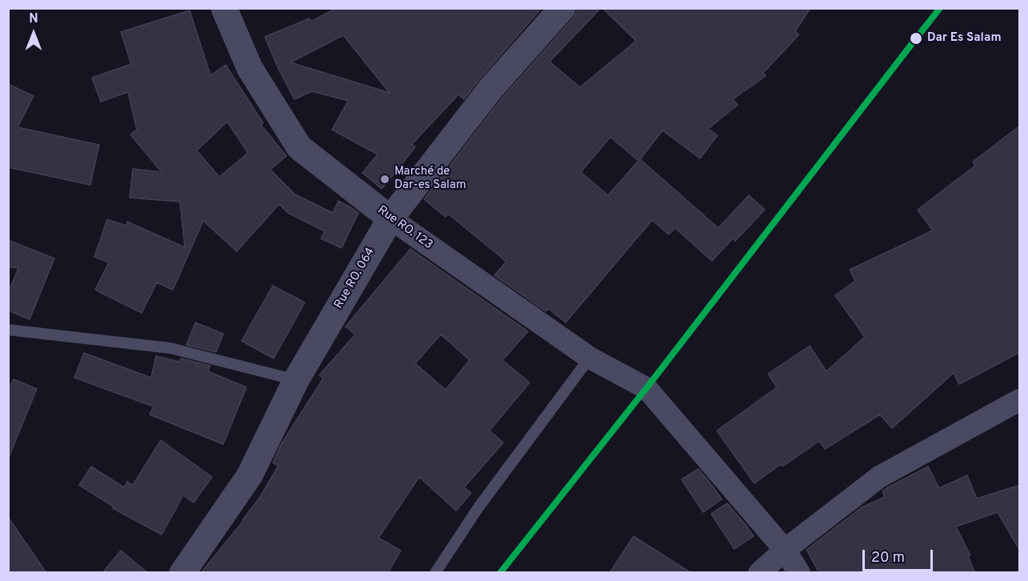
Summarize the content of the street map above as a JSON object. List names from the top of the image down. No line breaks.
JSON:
{"streets":{"street":["Rue RO. 123","Rue RO. 064"]},"crossings":[["Rue RO. 123","Rue RO. 064"]],"places":["Dar Es Salam","Marché de Dar-es Salam"],"scale_bar":"20 m","north":"top"}
